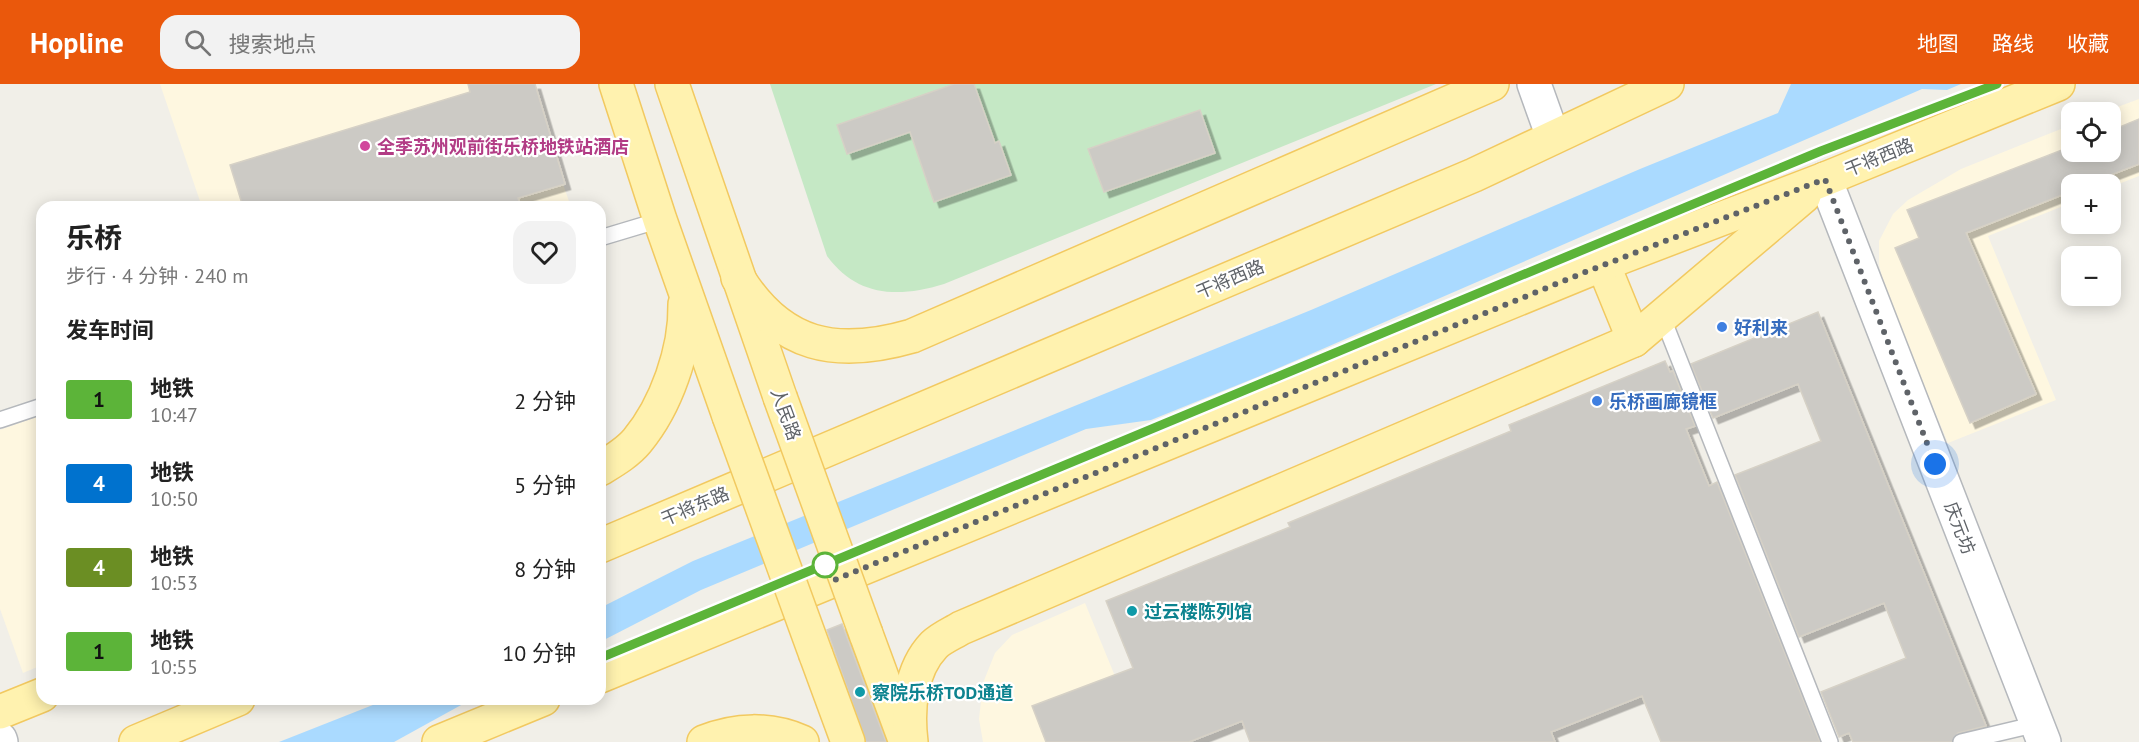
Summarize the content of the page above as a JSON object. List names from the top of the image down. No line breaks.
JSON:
{"streets":{"main road":["干将西路","人民路","干将东路"],"street":["庆元坊"]},"crossings":[["干将西路","干将东路"],["干将西路","庆元坊"]],"places":["全季苏州观前街乐桥地铁站酒店","好利来","乐桥画廊镜框","过云楼陈列馆","察院乐桥TOD通道"],"lines":["metro line 1"],"page":{"header":"Hopline","search":"搜索地点","nav":["地图","路线","收藏"],"map_buttons":["+","−"],"heading":[["乐桥","步行 · 4 分钟 · 240 m"],"发车时间"],"list":[{"mark":"1","name":"地铁","note":"10:47","value":"2 分钟"},{"mark":"4","name":"地铁","note":"10:50","value":"5 分钟"},{"mark":"4","name":"地铁","note":"10:53","value":"8 分钟"},{"mark":"1","name":"地铁","note":"10:55","value":"10 分钟"}]}}
